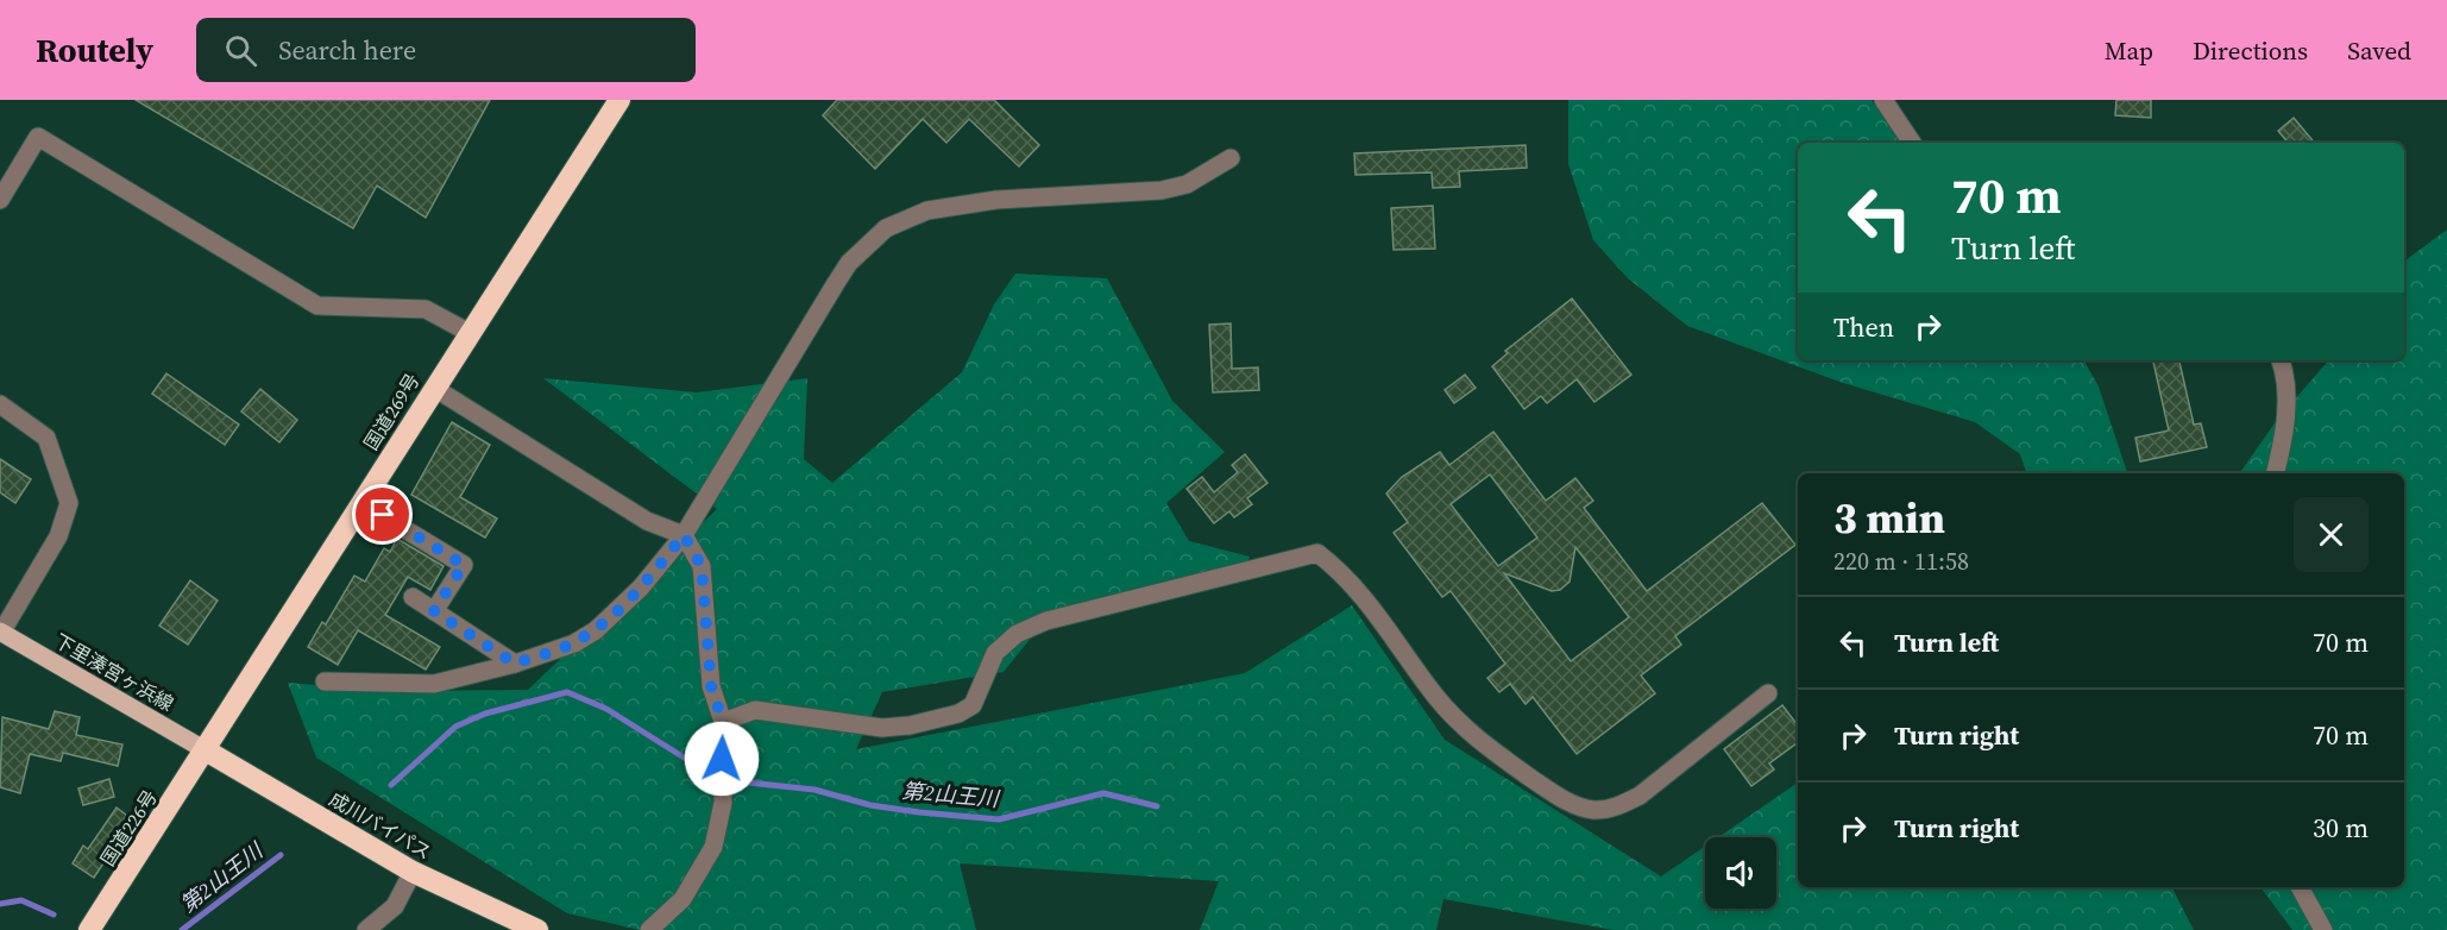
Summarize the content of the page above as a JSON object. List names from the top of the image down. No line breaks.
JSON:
{"streets":{"highway":["国道269号","成川バイパス","国道226号"],"main road":["下里湊宮ヶ浜線"]},"crossings":[["国道269号","下里湊宮ヶ浜線"],["国道269号","成川バイパス"],["国道269号","国道226号"],["下里湊宮ヶ浜線","成川バイパス"],["下里湊宮ヶ浜線","国道226号"],["成川バイパス","国道226号"]],"water":["第2山王川"],"page":{"header":"Routely","search":"Search here","nav":["Map","Directions","Saved"],"turn":["70 m","Turn left"],"then":"Then","heading":["3 min","220 m · 11:58"],"list":[{"name":"Turn left","value":"70 m"},{"name":"Turn right","value":"70 m"},{"name":"Turn right","value":"30 m"}]}}
